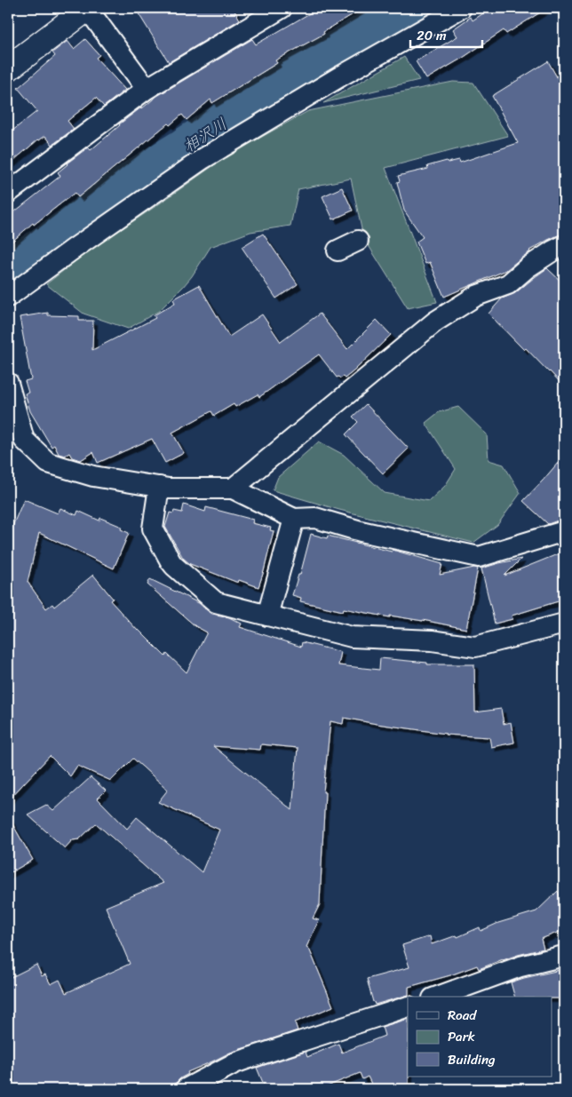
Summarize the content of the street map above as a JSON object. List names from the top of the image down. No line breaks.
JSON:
{"water":["相沢川"],"legend":["Road","Park","Building"],"scale_bar":"20 m"}
